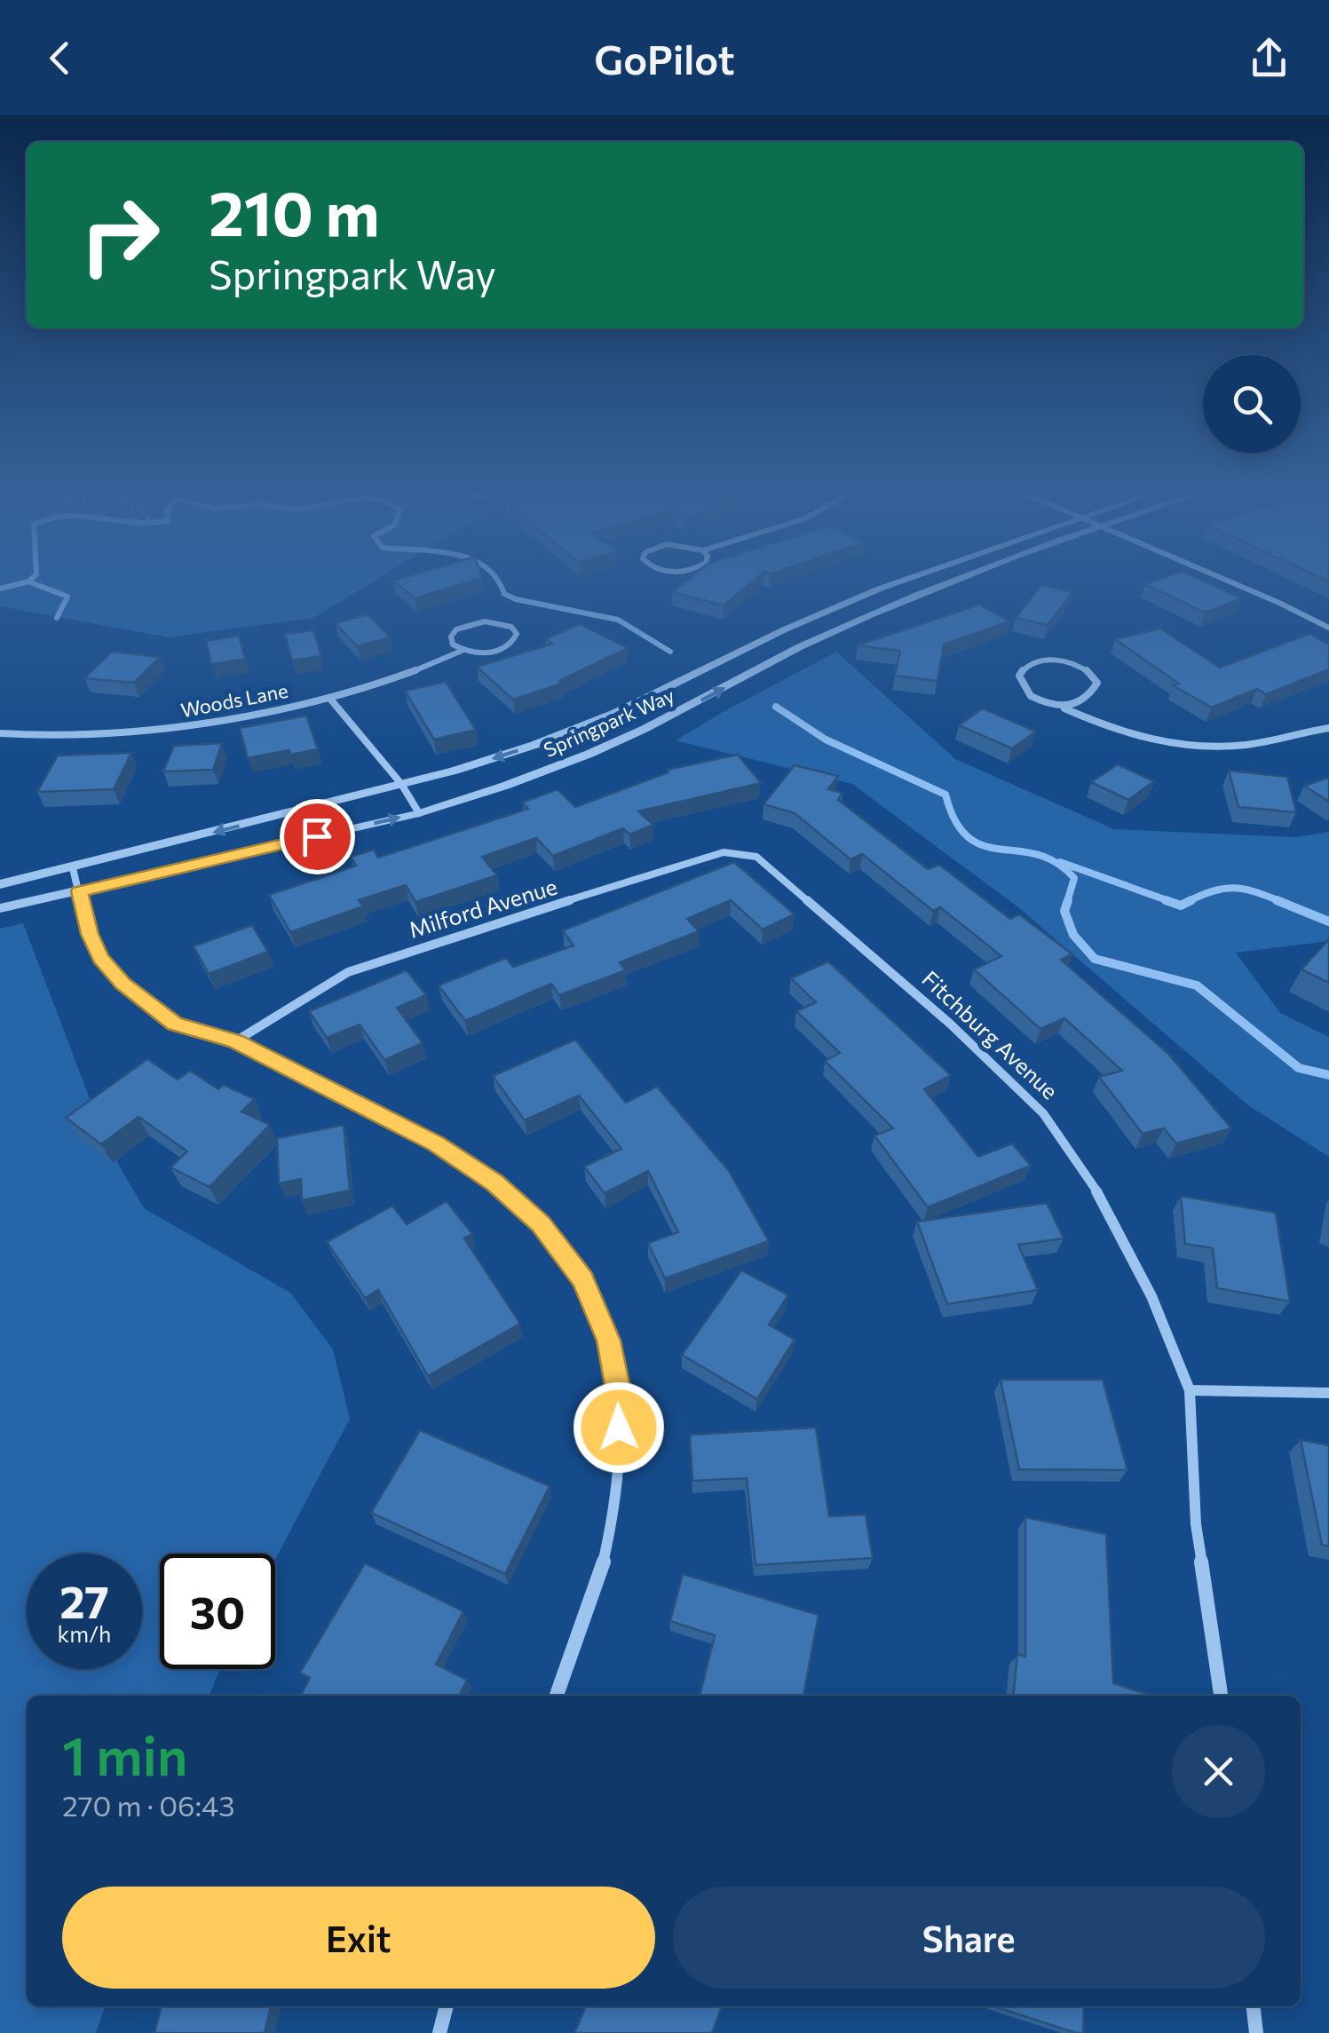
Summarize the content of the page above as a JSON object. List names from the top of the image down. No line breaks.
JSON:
{"streets":{"street":["Woods Lane","Springpark Way","Milford Avenue","Fitchburg Avenue"]},"crossings":[["Milford Avenue","Fitchburg Avenue"]],"page":{"header":"GoPilot","turn":["210 m","Springpark Way"],"speed":"27 km/h","limit":"30","heading":["1 min","270 m · 06:43"],"buttons":["Exit","Share"]}}
